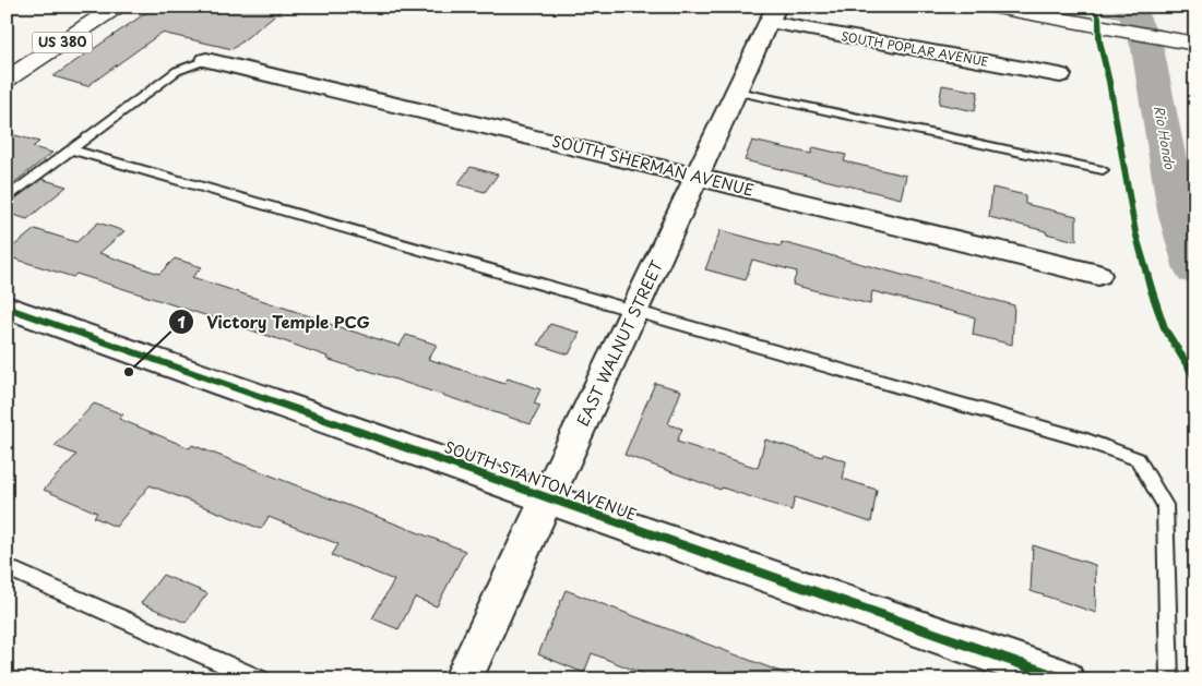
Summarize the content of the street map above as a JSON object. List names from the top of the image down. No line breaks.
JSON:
{"streets":{"street":["US 380","SOUTH POPLAR AVENUE","SOUTH SHERMAN AVENUE","EAST WALNUT STREET","SOUTH STANTON AVENUE"]},"crossings":[["SOUTH POPLAR AVENUE","EAST WALNUT STREET"],["SOUTH SHERMAN AVENUE","EAST WALNUT STREET"],["EAST WALNUT STREET","SOUTH STANTON AVENUE"]],"water":["Rio Hondo"],"places":["Victory Temple PCG"]}
